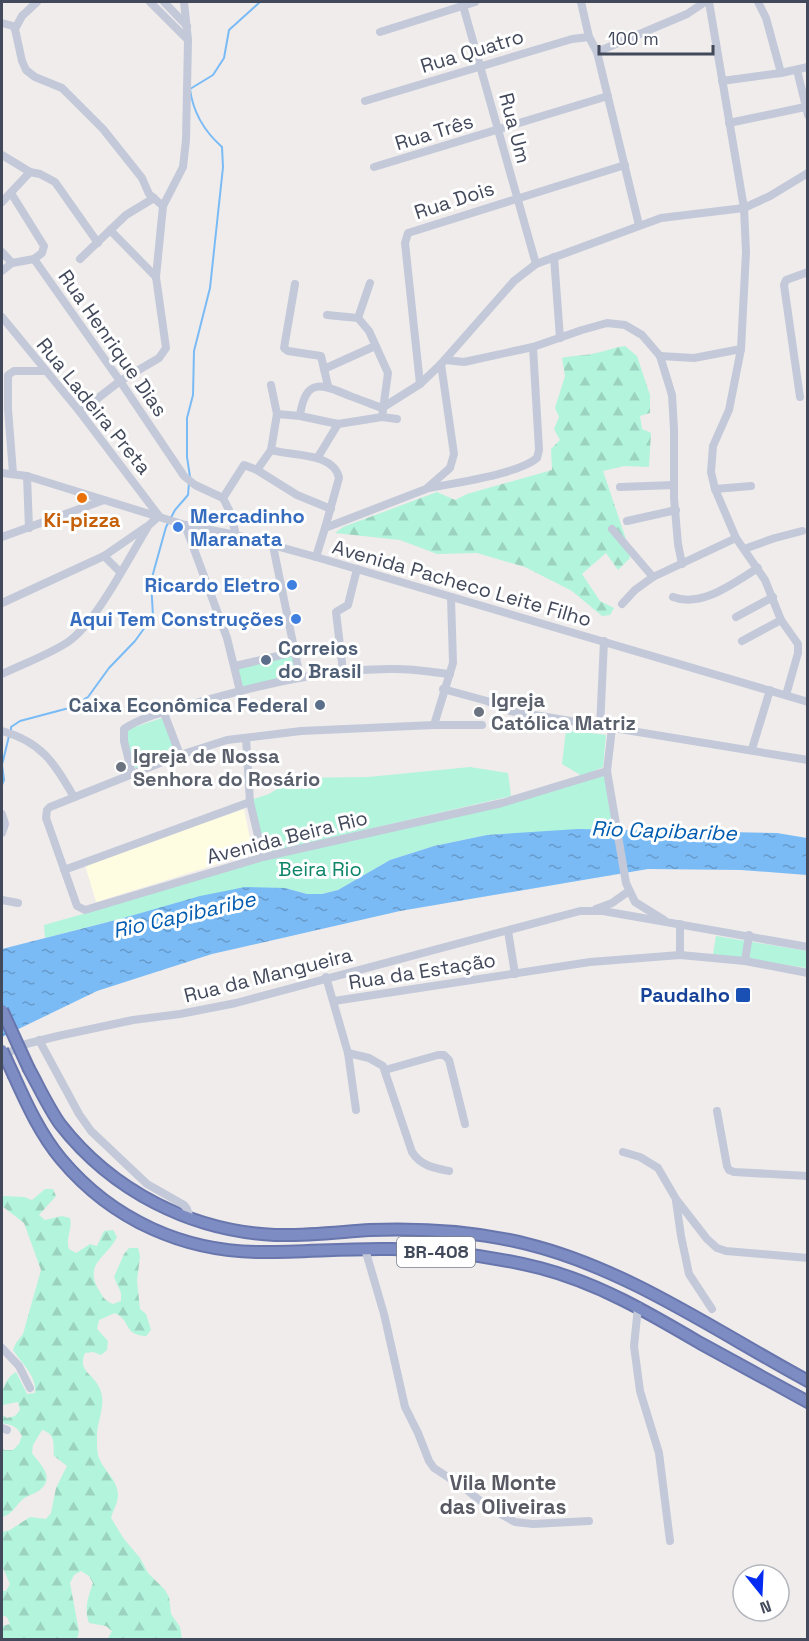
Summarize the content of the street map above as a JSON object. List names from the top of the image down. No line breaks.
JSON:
{"streets":{"highway":["BR-408"],"street":["Rua Quatro","Rua Um","Rua Três","Rua Dois","Rua Henrique Dias","Rua Ladeira Preta","Avenida Pacheco Leite Filho","Avenida Beira Rio","Rua da Estação","Rua da Mangueira"]},"crossings":[["Rua Quatro","Rua Um"],["Rua Um","Rua Três"],["Rua Um","Rua Dois"],["Rua Ladeira Preta","Avenida Pacheco Leite Filho"]],"districts":["Vila Monte das Oliveiras"],"water":["Rio Capibaribe"],"parks":["Beira Rio"],"places":{"other":["Ki-pizza","Mercadinho Maranata","Ricardo Eletro","Aqui Tem Construções","Correios do Brasil","Caixa Econômica Federal","Igreja Católica Matriz","Igreja de Nossa Senhora do Rosário"],"transit":["Paudalho"]},"scale_bar":"100 m","north":"bottom"}
